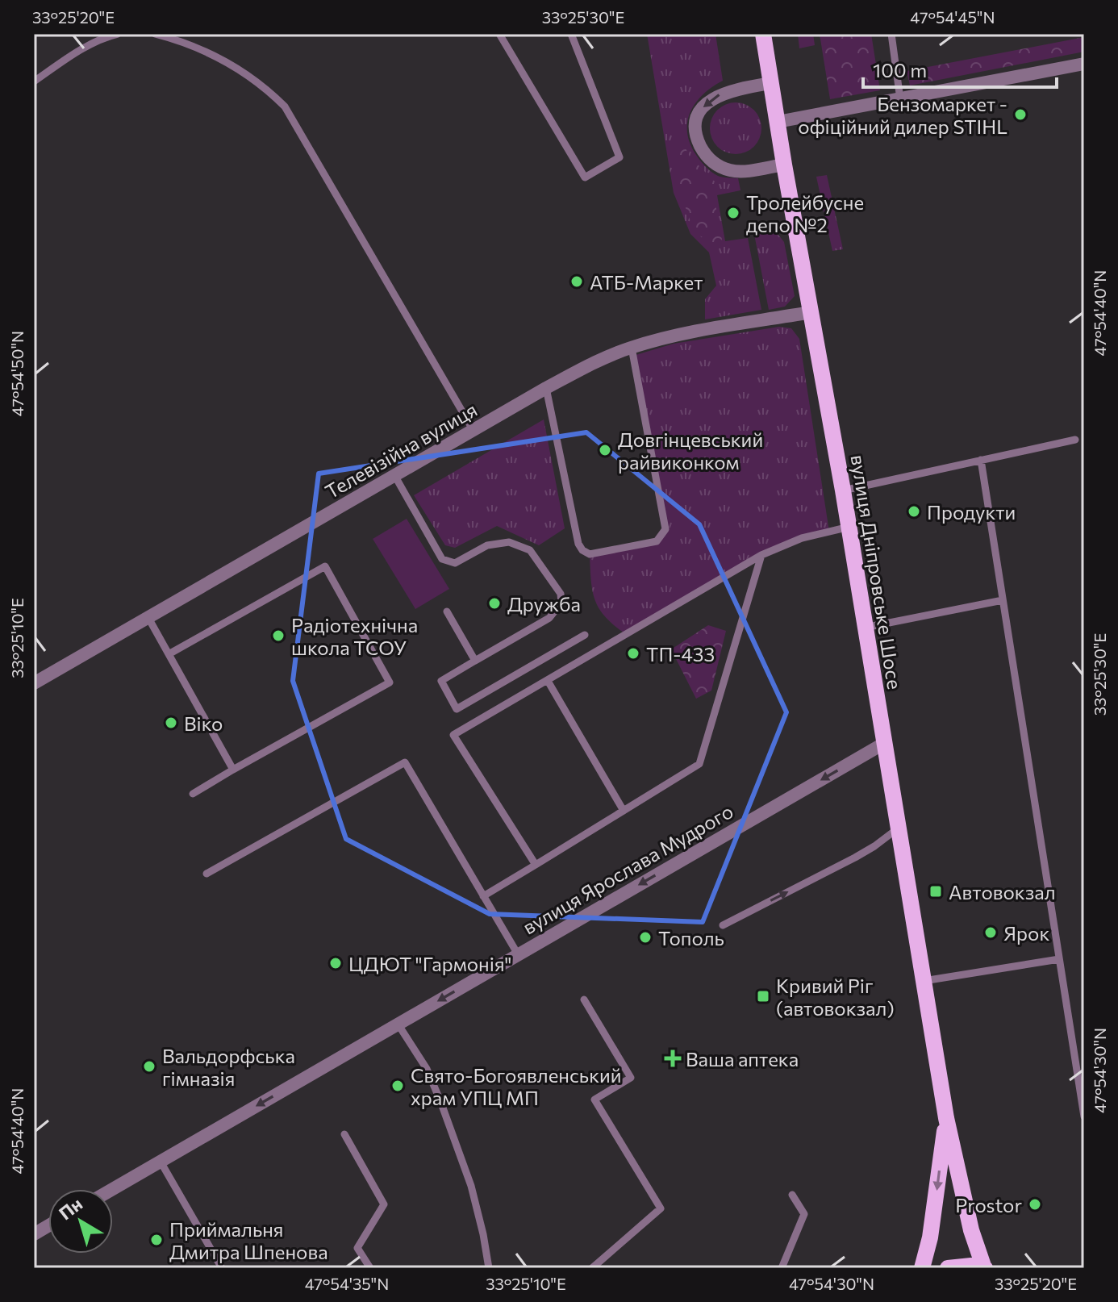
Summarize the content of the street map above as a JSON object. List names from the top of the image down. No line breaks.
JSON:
{"streets":{"main road":["вулиця Дніпровське Шосе"],"street":["Телевізійна вулиця","вулиця Ярослава Мудрого"]},"crossings":[["Телевізійна вулиця","вулиця Дніпровське Шосе"],["вулиця Дніпровське Шосе","вулиця Ярослава Мудрого"]],"one_way":["вулиця Ярослава Мудрого"],"places":{"other":["Бензомаркет - офіційний дилер STIHL","Тролейбусне депо №2","АТБ-Маркет","Довгінцевський райвиконком","Продукти","Дружба","Радіотехнічна школа ТСОУ","ТП-433","Віко","Ярок","Тополь","ЦДЮТ \"Гармонія\"","Вальдорфська гімназія","Свято-Богоявленський храм УПЦ МП","Prostor","Приймальня Дмитра Шпенова"],"transit":["Автовокзал","Кривий Ріг (автовокзал)"],"health":["Ваша аптека"]},"scale_bar":"100 m","north":"top left","coordinates":["33°25'20\"E","33°25'30\"E","47°54'45\"N","47°54'40\"N","47°54'50\"N","33°25'10\"E","47°54'30\"N","47°54'35\"N"]}
